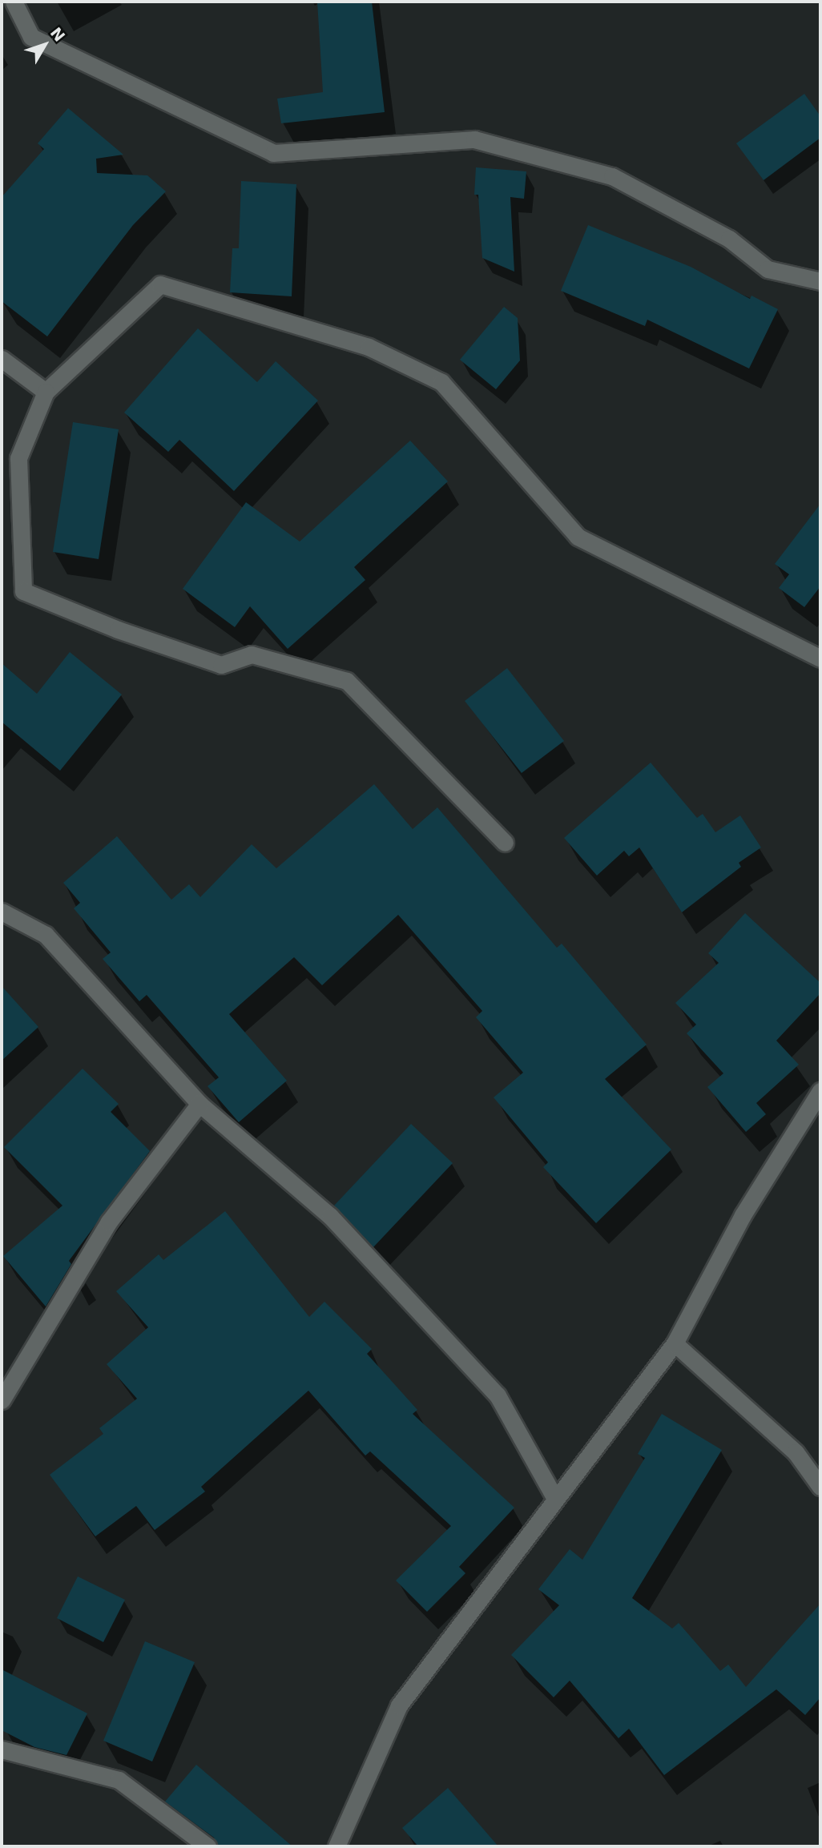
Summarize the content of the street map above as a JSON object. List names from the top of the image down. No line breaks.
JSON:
{"north":"top right"}
